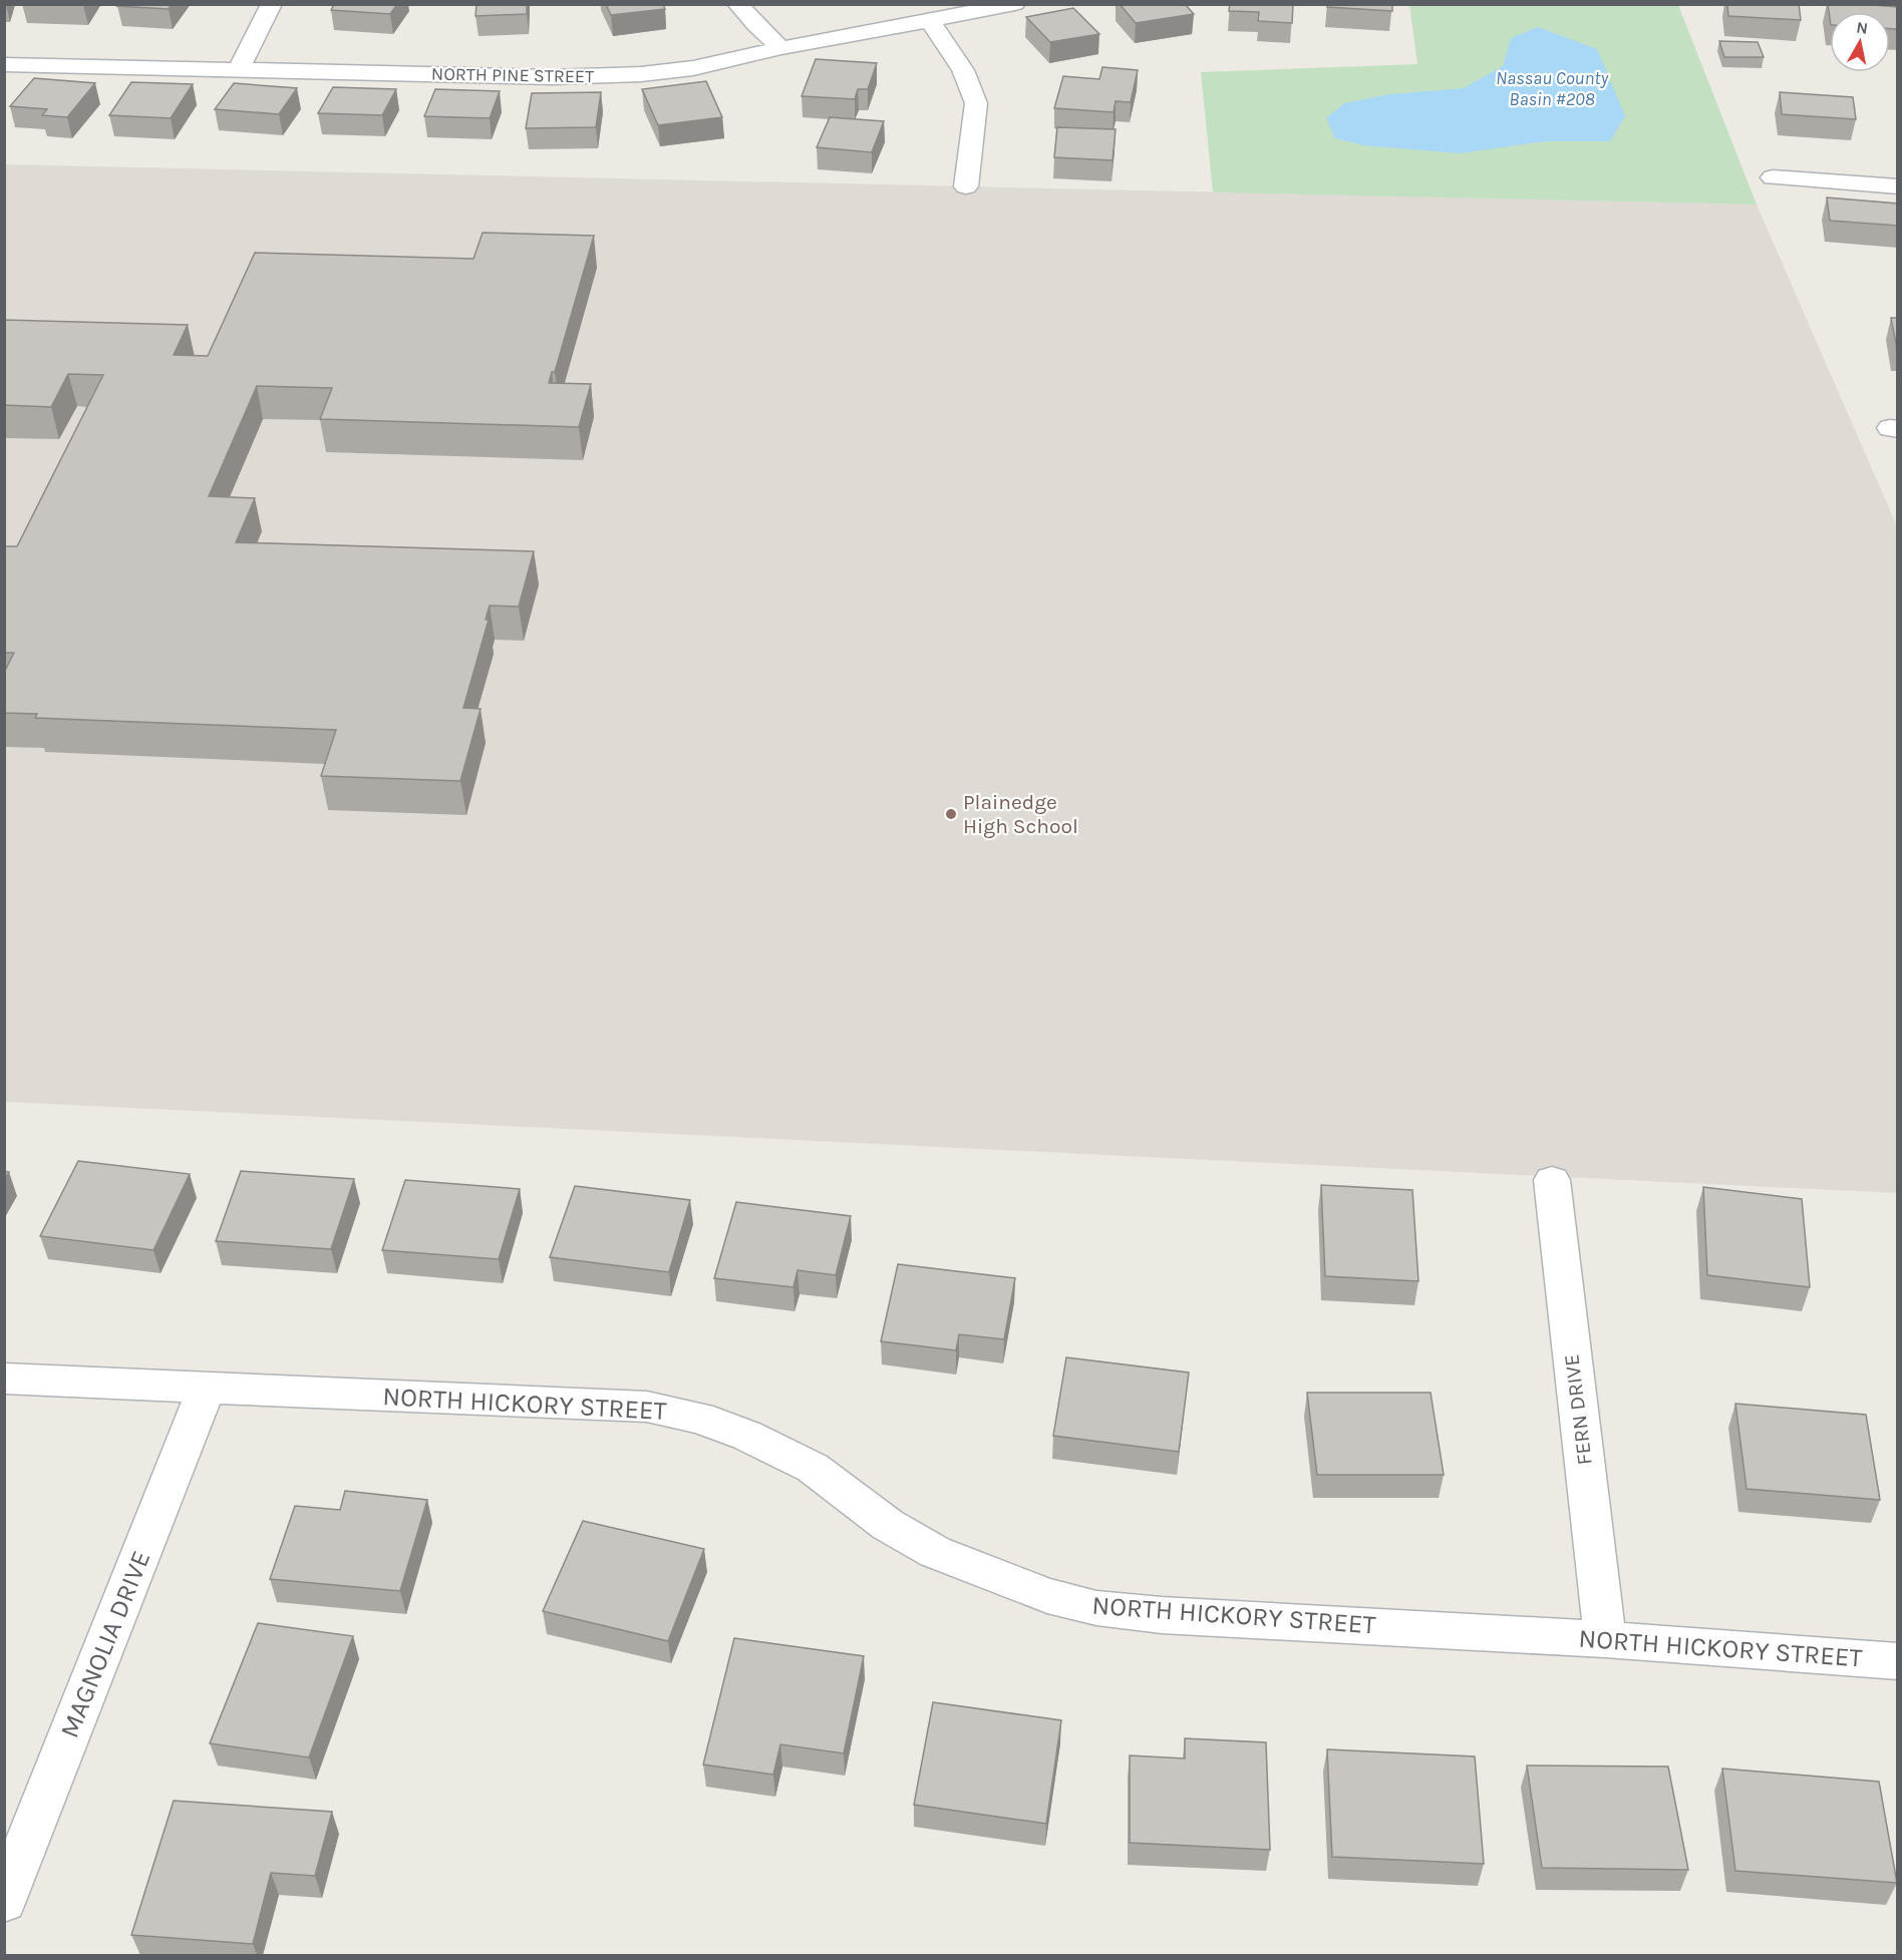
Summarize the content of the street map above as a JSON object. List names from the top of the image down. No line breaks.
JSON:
{"streets":{"street":["NORTH PINE STREET","NORTH HICKORY STREET","FERN DRIVE","MAGNOLIA DRIVE"]},"crossings":[["NORTH HICKORY STREET","FERN DRIVE"],["NORTH HICKORY STREET","MAGNOLIA DRIVE"]],"water":["Nassau County Basin #208"],"places":["Plainedge High School"],"north":"top"}
